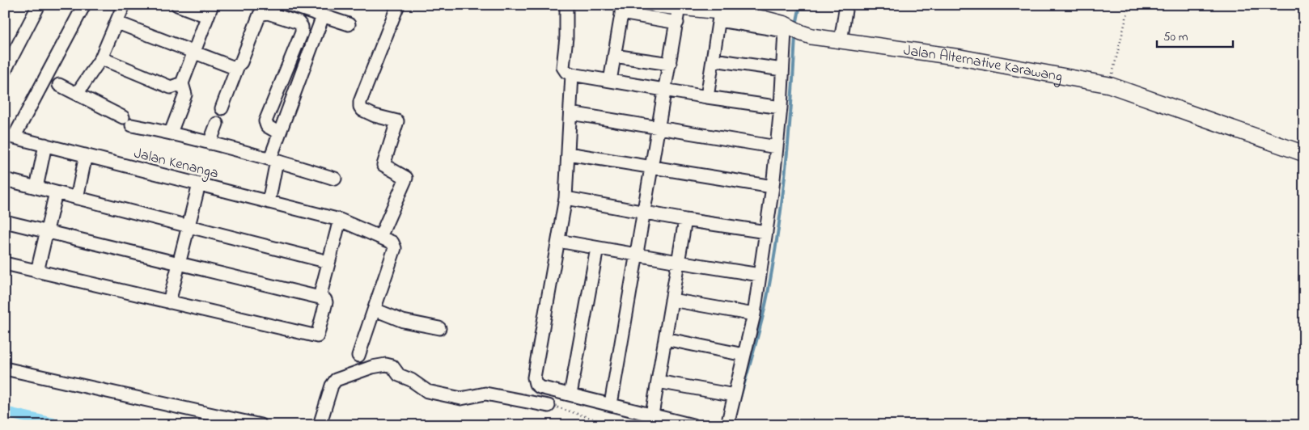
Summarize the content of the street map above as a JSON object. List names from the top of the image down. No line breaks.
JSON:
{"streets":{"street":["Jalan Alternative Karawang","Jalan Kenanga"]},"scale_bar":"50 m"}
